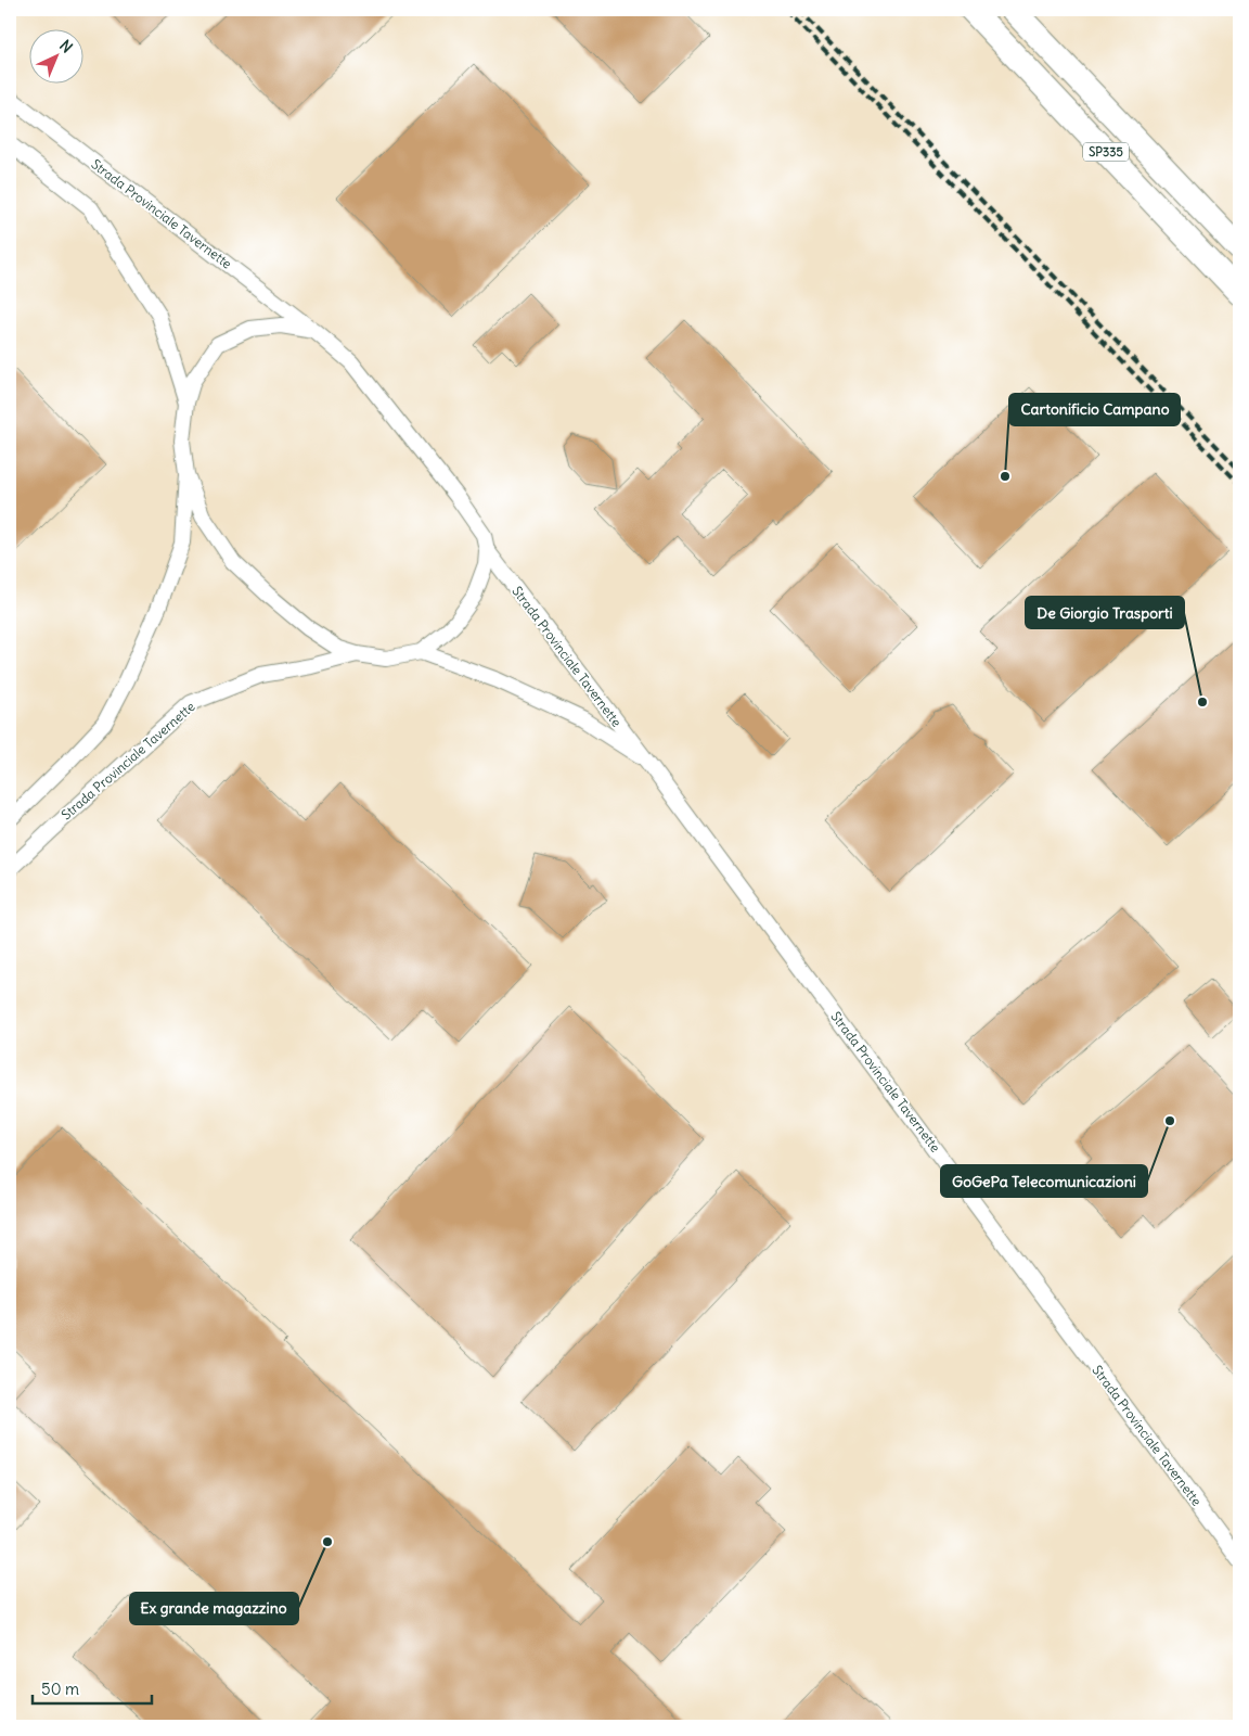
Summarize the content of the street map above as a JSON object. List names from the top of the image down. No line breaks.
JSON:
{"streets":{"highway":["SP335"],"street":["Strada Provinciale Tavernette"]},"places":["Cartonificio Campano","De Giorgio Trasporti","GoGePa Telecomunicazioni","Ex grande magazzino"],"scale_bar":"50 m","north":"top right"}
